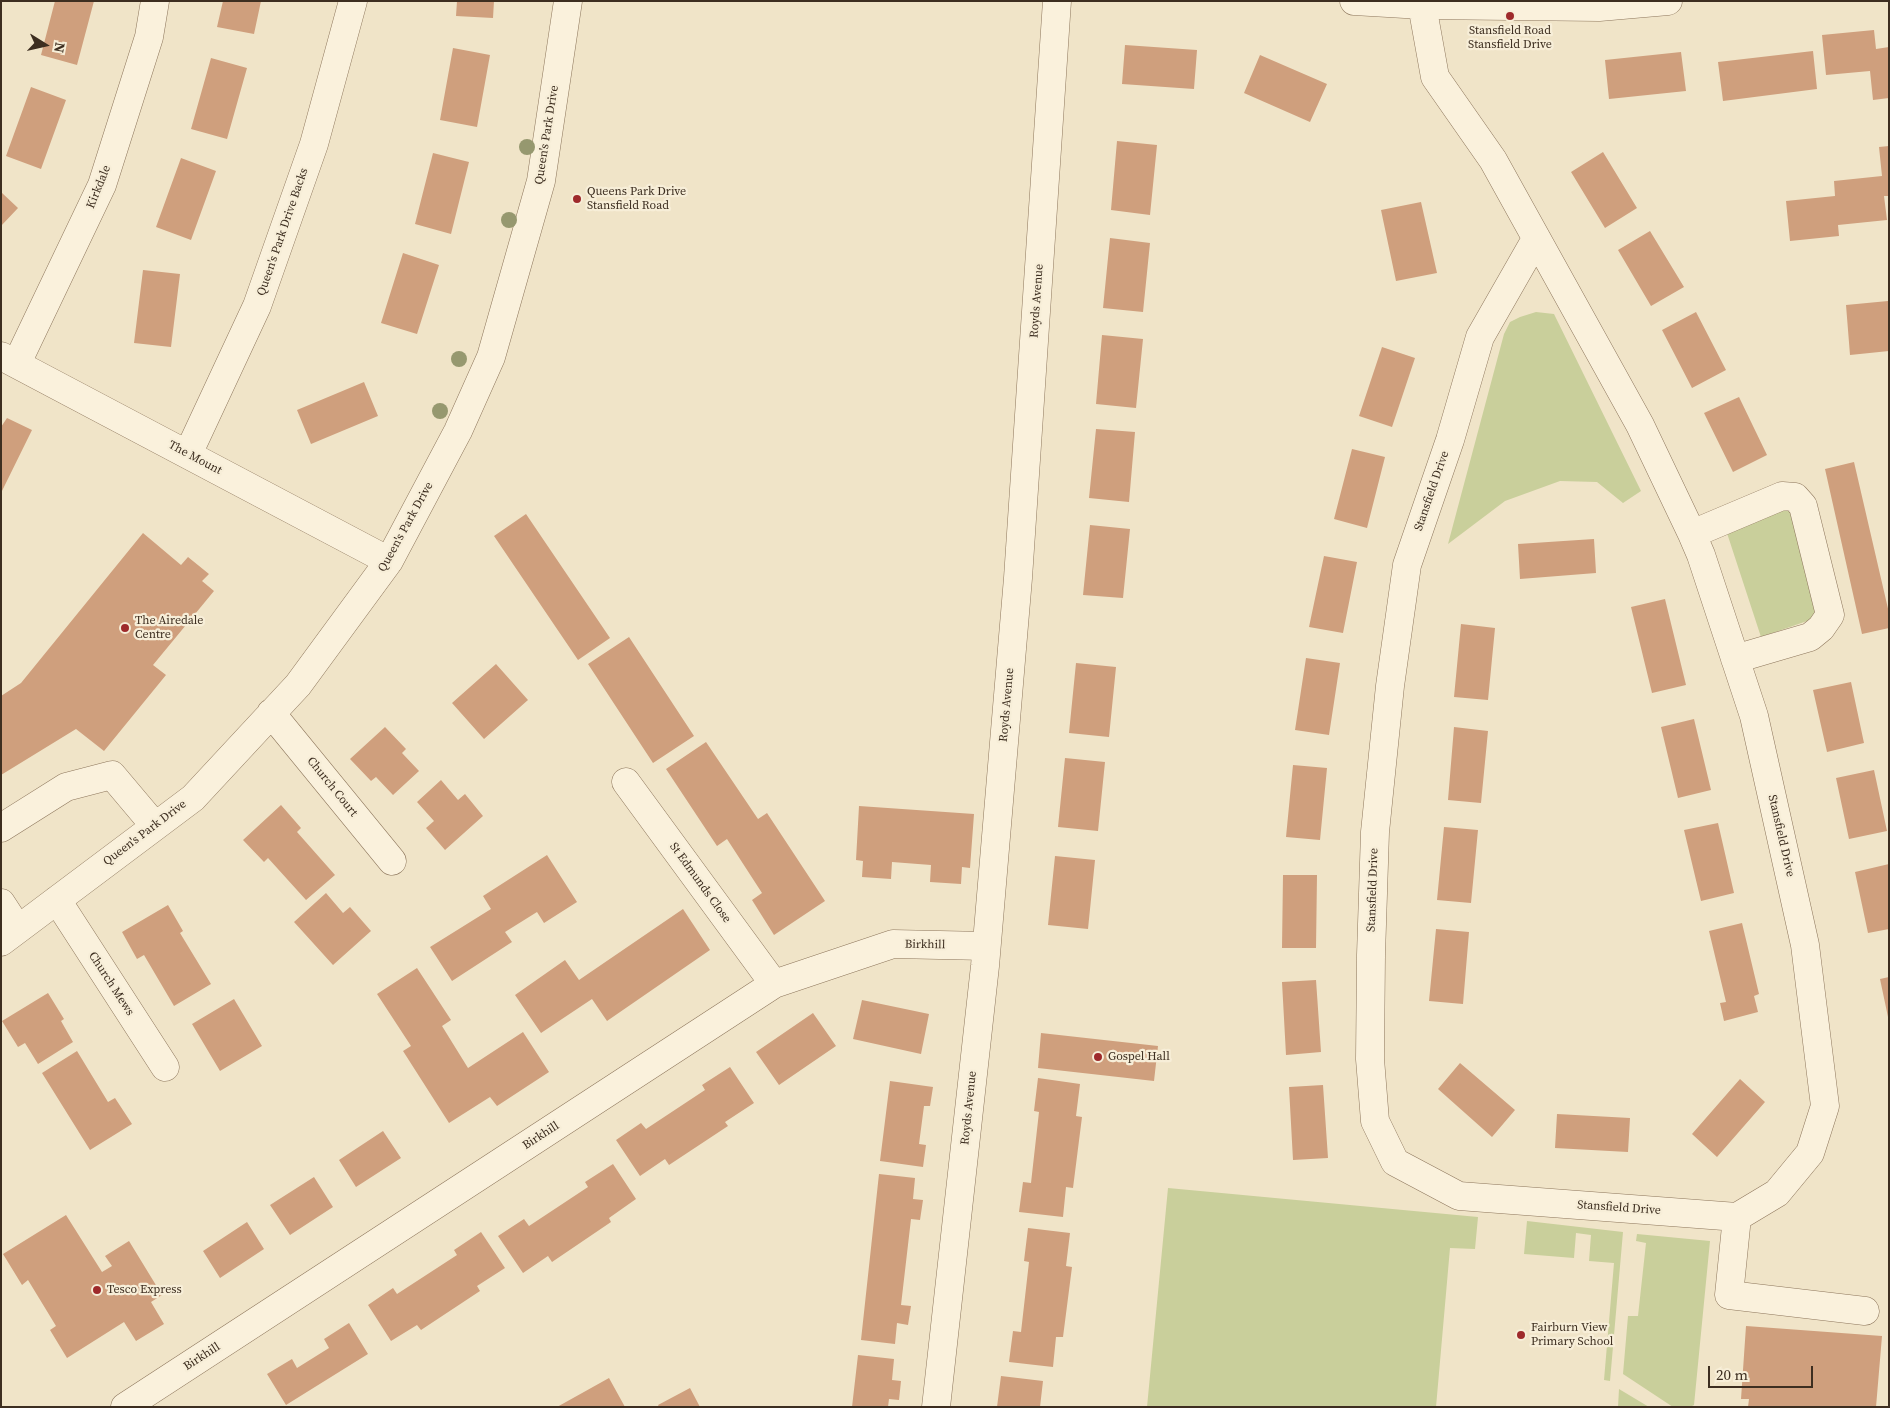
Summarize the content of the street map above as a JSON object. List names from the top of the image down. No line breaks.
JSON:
{"streets":{"street":["Queen's Park Drive","Kirkdale","Queen's Park Drive Backs","Royds Avenue","The Mount","Stansfield Drive","Church Court","St Edmunds Close","Birkhill","Church Mews"]},"crossings":[["Queen's Park Drive","The Mount"],["Queen's Park Drive","Church Court"],["Queen's Park Drive","Church Mews"],["Kirkdale","The Mount"],["Queen's Park Drive Backs","The Mount"],["Royds Avenue","Birkhill"],["St Edmunds Close","Birkhill"]],"places":["Stansfield Road Stansfield Drive","Queens Park Drive Stansfield Road","The Airedale Centre","Gospel Hall","Tesco Express","Fairburn View Primary School"],"scale_bar":"20 m","north":"right"}
